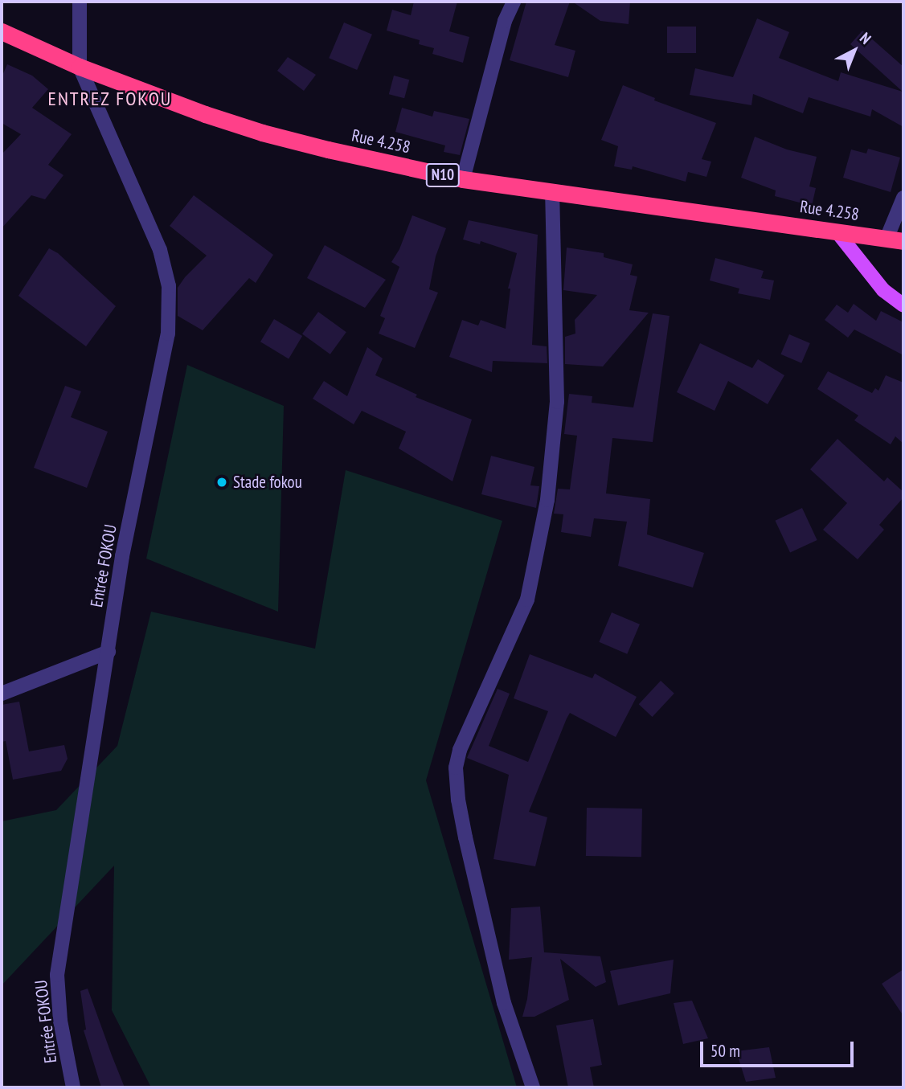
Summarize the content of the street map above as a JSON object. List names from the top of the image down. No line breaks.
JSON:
{"streets":{"highway":["Rue 4.258","N10"],"street":["Entrée FOKOU"]},"crossings":[["Rue 4.258","Entrée FOKOU"]],"districts":["ENTREZ FOKOU"],"places":["Stade fokou"],"scale_bar":"50 m","north":"top right"}
